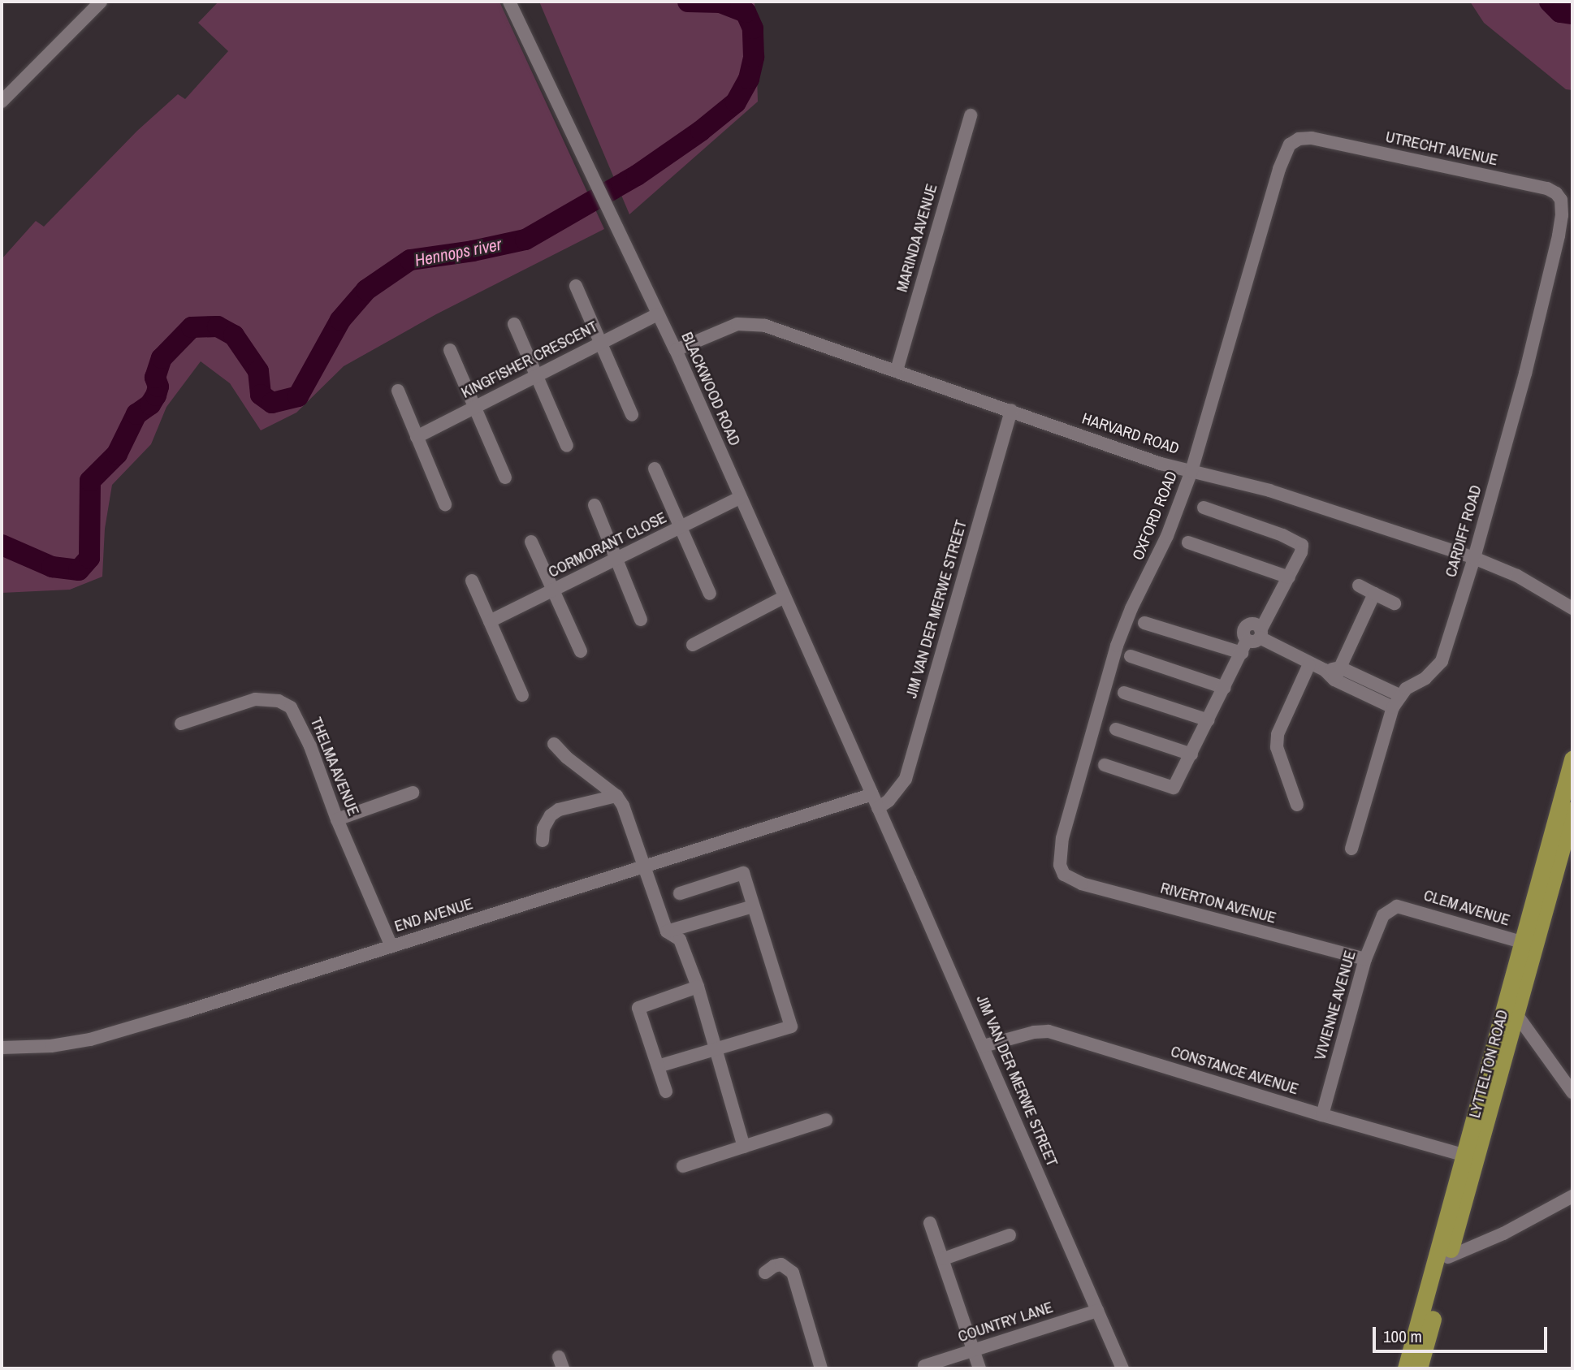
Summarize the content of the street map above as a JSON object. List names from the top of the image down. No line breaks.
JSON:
{"streets":{"main road":["LYTTELTON ROAD"],"street":["UTRECHT AVENUE","MARINDA AVENUE","KINGFISHER CRESCENT","BLACKWOOD ROAD","HARVARD ROAD","OXFORD ROAD","CARDIFF ROAD","CORMORANT CLOSE","JIM VAN DER MERWE STREET","THELMA AVENUE","RIVERTON AVENUE","CLEM AVENUE","END AVENUE","VIVIENNE AVENUE","CONSTANCE AVENUE","COUNTRY LANE"]},"crossings":[["UTRECHT AVENUE","OXFORD ROAD"],["UTRECHT AVENUE","CARDIFF ROAD"],["MARINDA AVENUE","HARVARD ROAD"],["KINGFISHER CRESCENT","BLACKWOOD ROAD"],["BLACKWOOD ROAD","HARVARD ROAD"],["BLACKWOOD ROAD","CORMORANT CLOSE"],["BLACKWOOD ROAD","JIM VAN DER MERWE STREET"],["BLACKWOOD ROAD","END AVENUE"],["HARVARD ROAD","OXFORD ROAD"],["HARVARD ROAD","CARDIFF ROAD"],["HARVARD ROAD","JIM VAN DER MERWE STREET"],["OXFORD ROAD","RIVERTON AVENUE"],["JIM VAN DER MERWE STREET","END AVENUE"],["JIM VAN DER MERWE STREET","CONSTANCE AVENUE"],["JIM VAN DER MERWE STREET","COUNTRY LANE"],["THELMA AVENUE","END AVENUE"],["RIVERTON AVENUE","VIVIENNE AVENUE"],["CLEM AVENUE","VIVIENNE AVENUE"],["CLEM AVENUE","LYTTELTON ROAD"],["VIVIENNE AVENUE","CONSTANCE AVENUE"],["LYTTELTON ROAD","CONSTANCE AVENUE"]],"water":["Hennops river"],"scale_bar":"100 m"}
